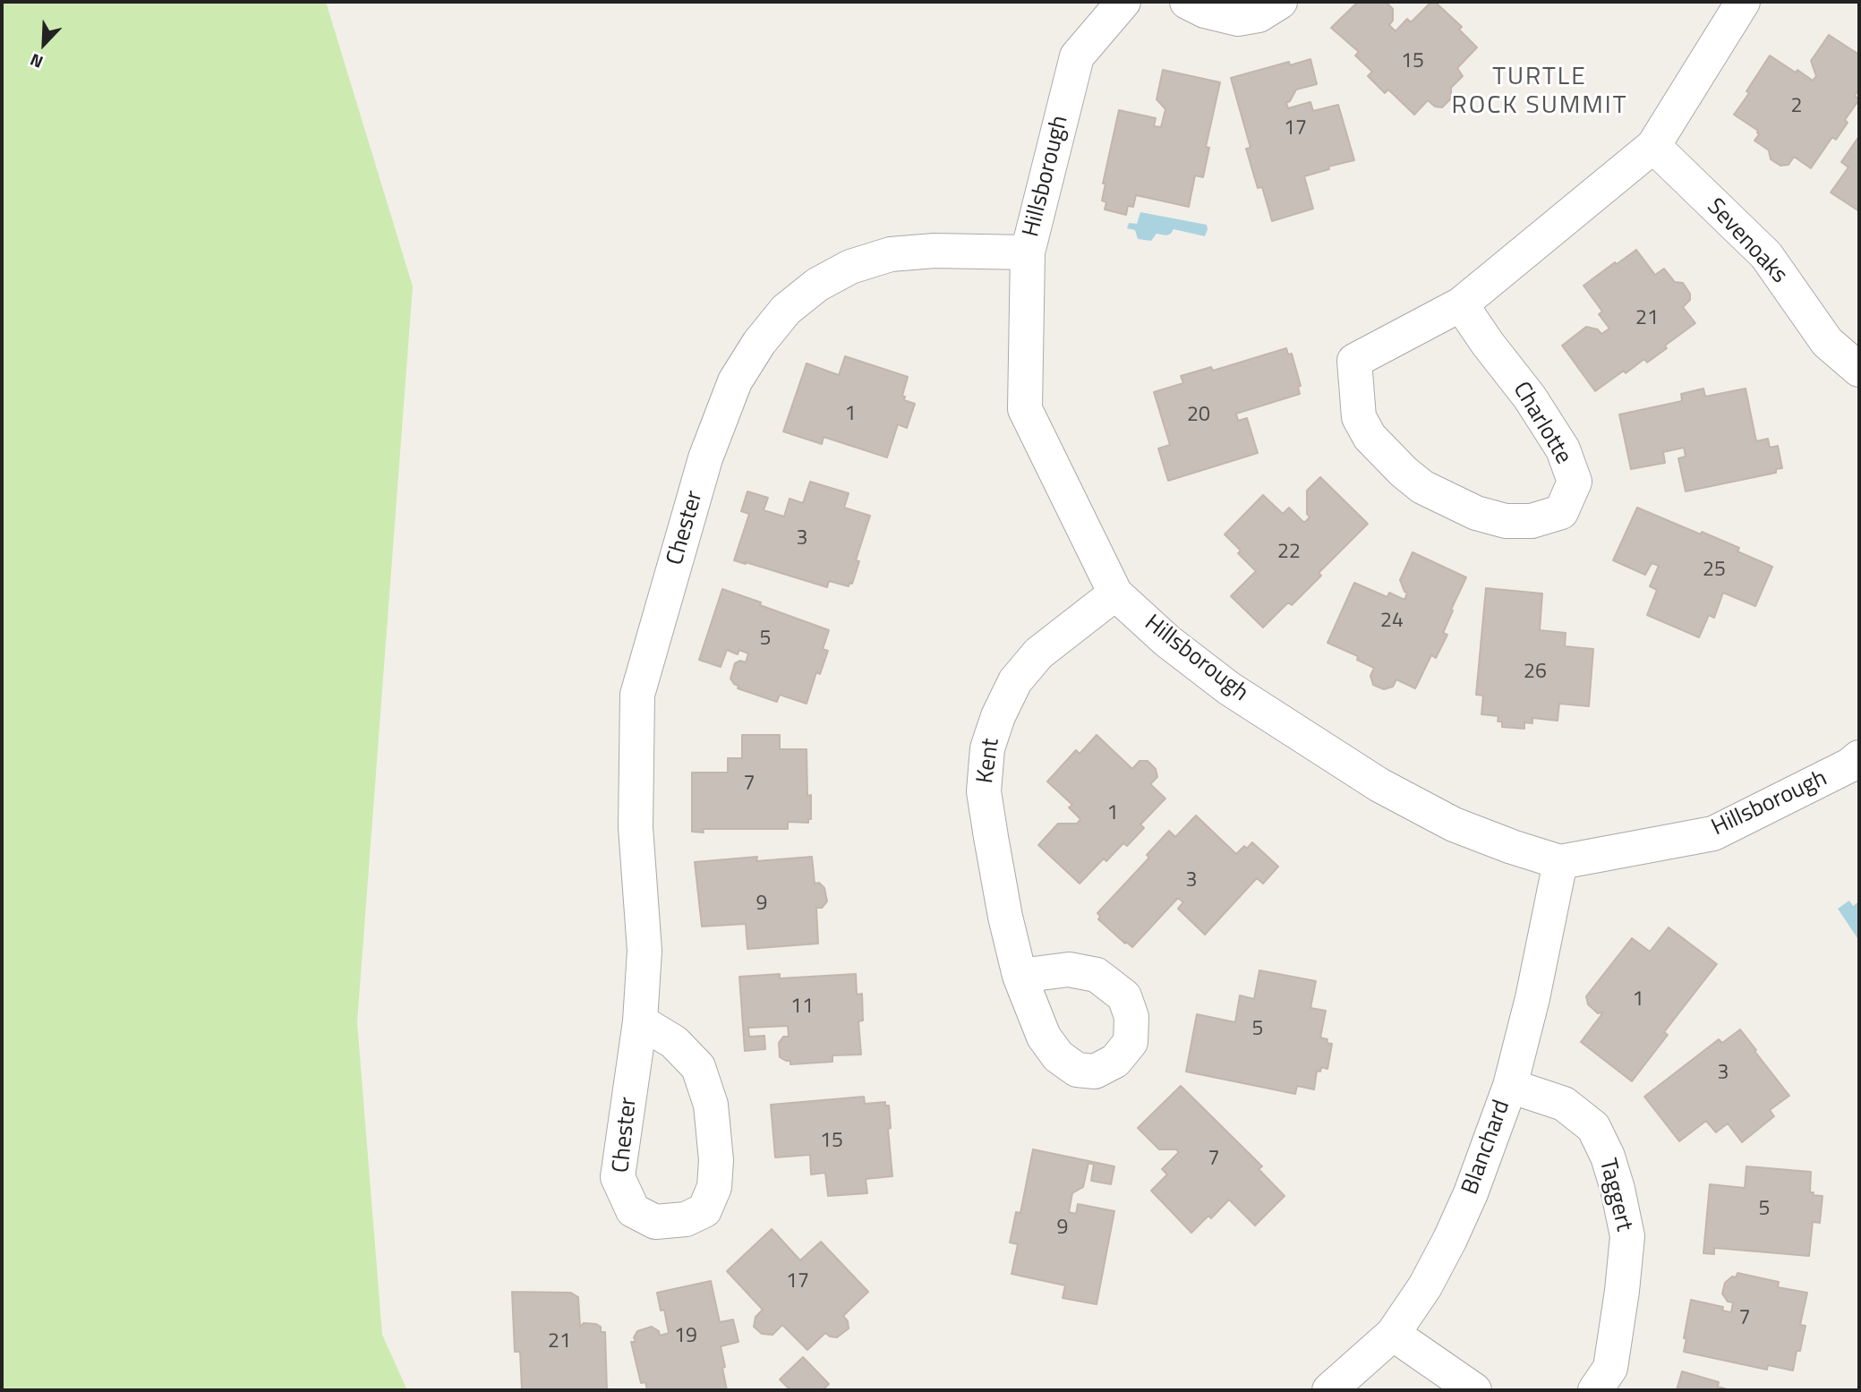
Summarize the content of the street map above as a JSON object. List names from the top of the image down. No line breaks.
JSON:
{"streets":{"street":["Hillsborough","Sevenoaks","Charlotte","Chester","Kent","Blanchard","Taggert"]},"crossings":[["Hillsborough","Chester"],["Hillsborough","Kent"],["Hillsborough","Blanchard"],["Sevenoaks","Charlotte"],["Blanchard","Taggert"]],"districts":["TURTLE ROCK SUMMIT"],"house_numbers":["15","2","17","21","1","20","3","22","25","24","5","26","7","1","3","9","1","11","5","3","15","7","5","9","17","7","19","21"],"north":"bottom left"}
